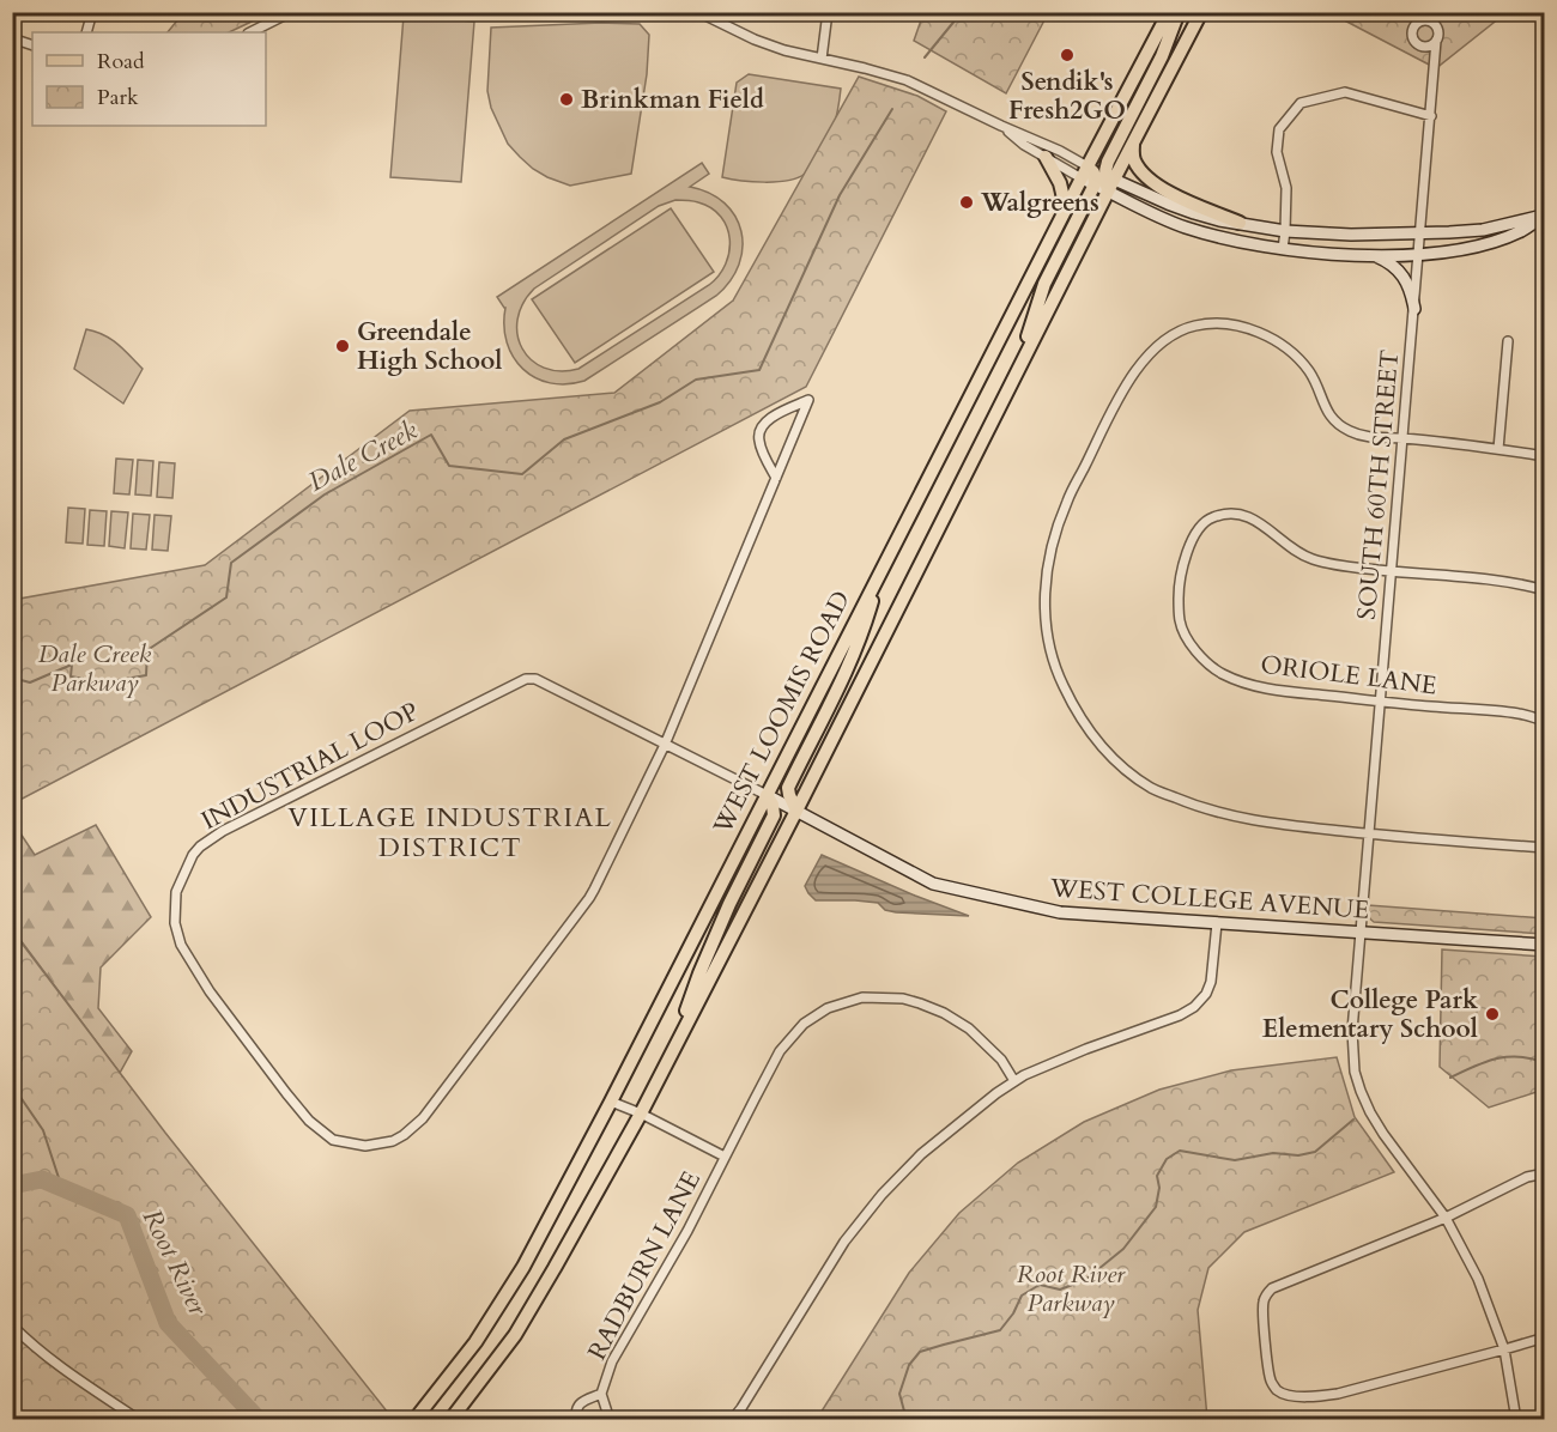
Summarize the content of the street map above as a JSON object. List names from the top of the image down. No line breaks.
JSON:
{"streets":{"main road":["WEST LOOMIS ROAD"],"street":["SOUTH 60TH STREET","ORIOLE LANE","INDUSTRIAL LOOP","WEST COLLEGE AVENUE","RADBURN LANE"]},"crossings":[["SOUTH 60TH STREET","ORIOLE LANE"],["SOUTH 60TH STREET","WEST COLLEGE AVENUE"],["WEST LOOMIS ROAD","INDUSTRIAL LOOP"],["WEST LOOMIS ROAD","WEST COLLEGE AVENUE"],["WEST LOOMIS ROAD","RADBURN LANE"],["INDUSTRIAL LOOP","WEST COLLEGE AVENUE"]],"districts":["VILLAGE INDUSTRIAL DISTRICT"],"water":["Dale Creek","Root River"],"parks":["Dale Creek Parkway","Root River Parkway"],"places":["Sendik's Fresh2GO","Brinkman Field","Walgreens","Greendale High School","College Park Elementary School"],"legend":["Road","Park"]}
